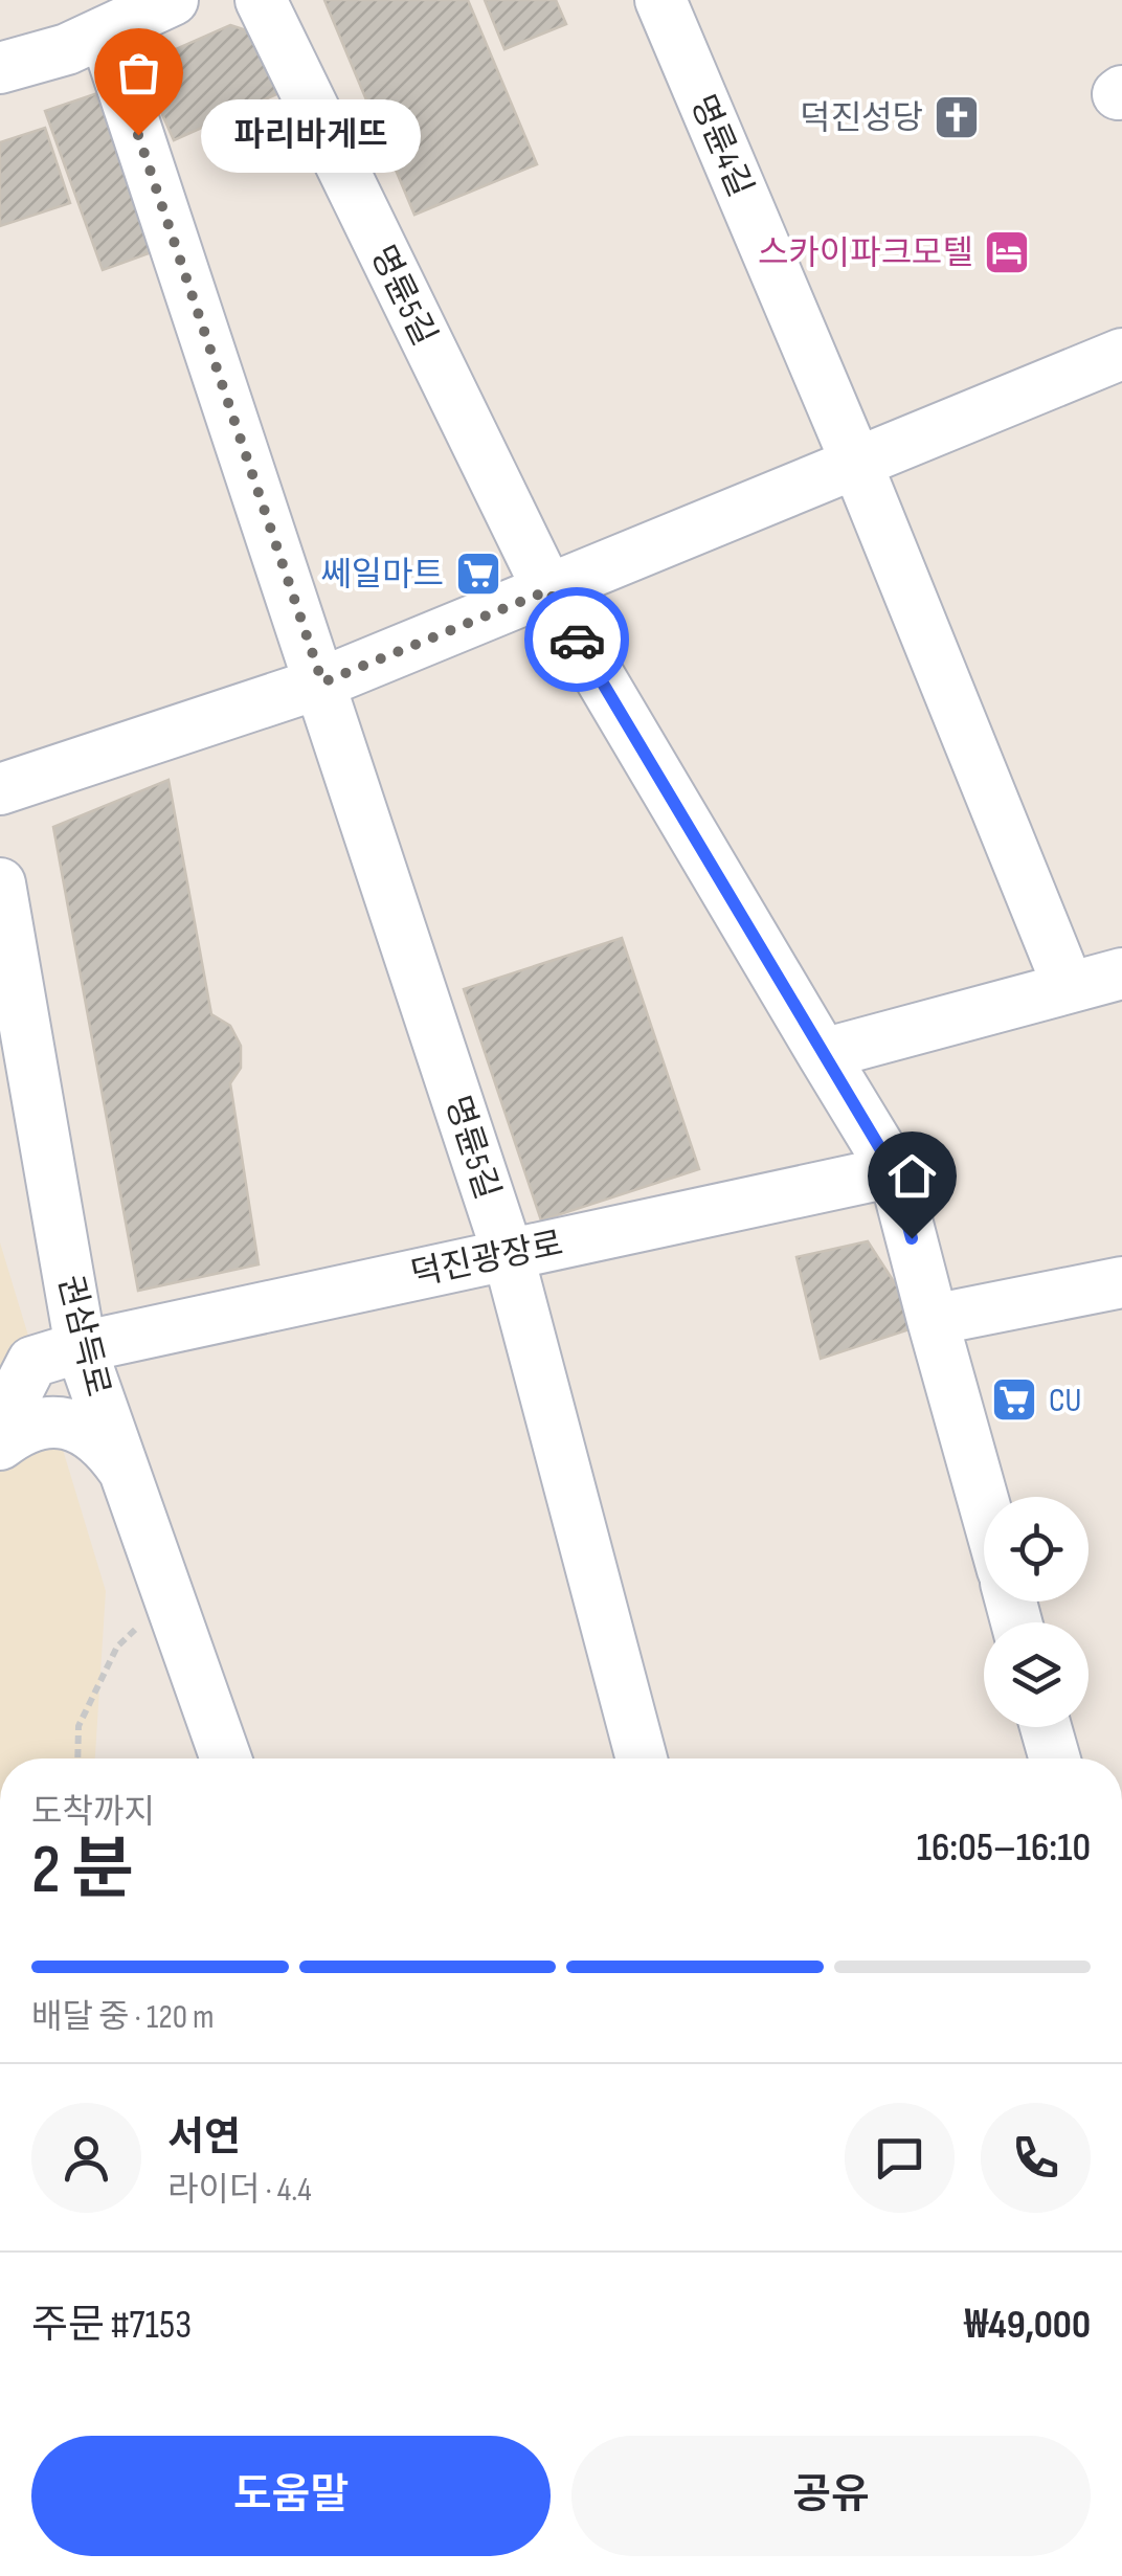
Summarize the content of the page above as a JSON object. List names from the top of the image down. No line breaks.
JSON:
{"streets":{"street":["명륜4길","명륜5길","덕진광장로","권삼득로"]},"crossings":[["명륜5길","덕진광장로"],["덕진광장로","권삼득로"]],"places":{"church":["덕진성당"],"other":["파리바게뜨"],"hotel":["스카이파크모텔"],"supermarket":["쎄일마트","CU"]},"page":{"bubble":"파리바게뜨","heading":["2 분","도착까지","16:05–16:10"],"panel":["서연","라이더 · 4.4","주문 #7153","₩49,000"],"bar":"배달 중 · 120 m","buttons":["도움말","공유"]}}
